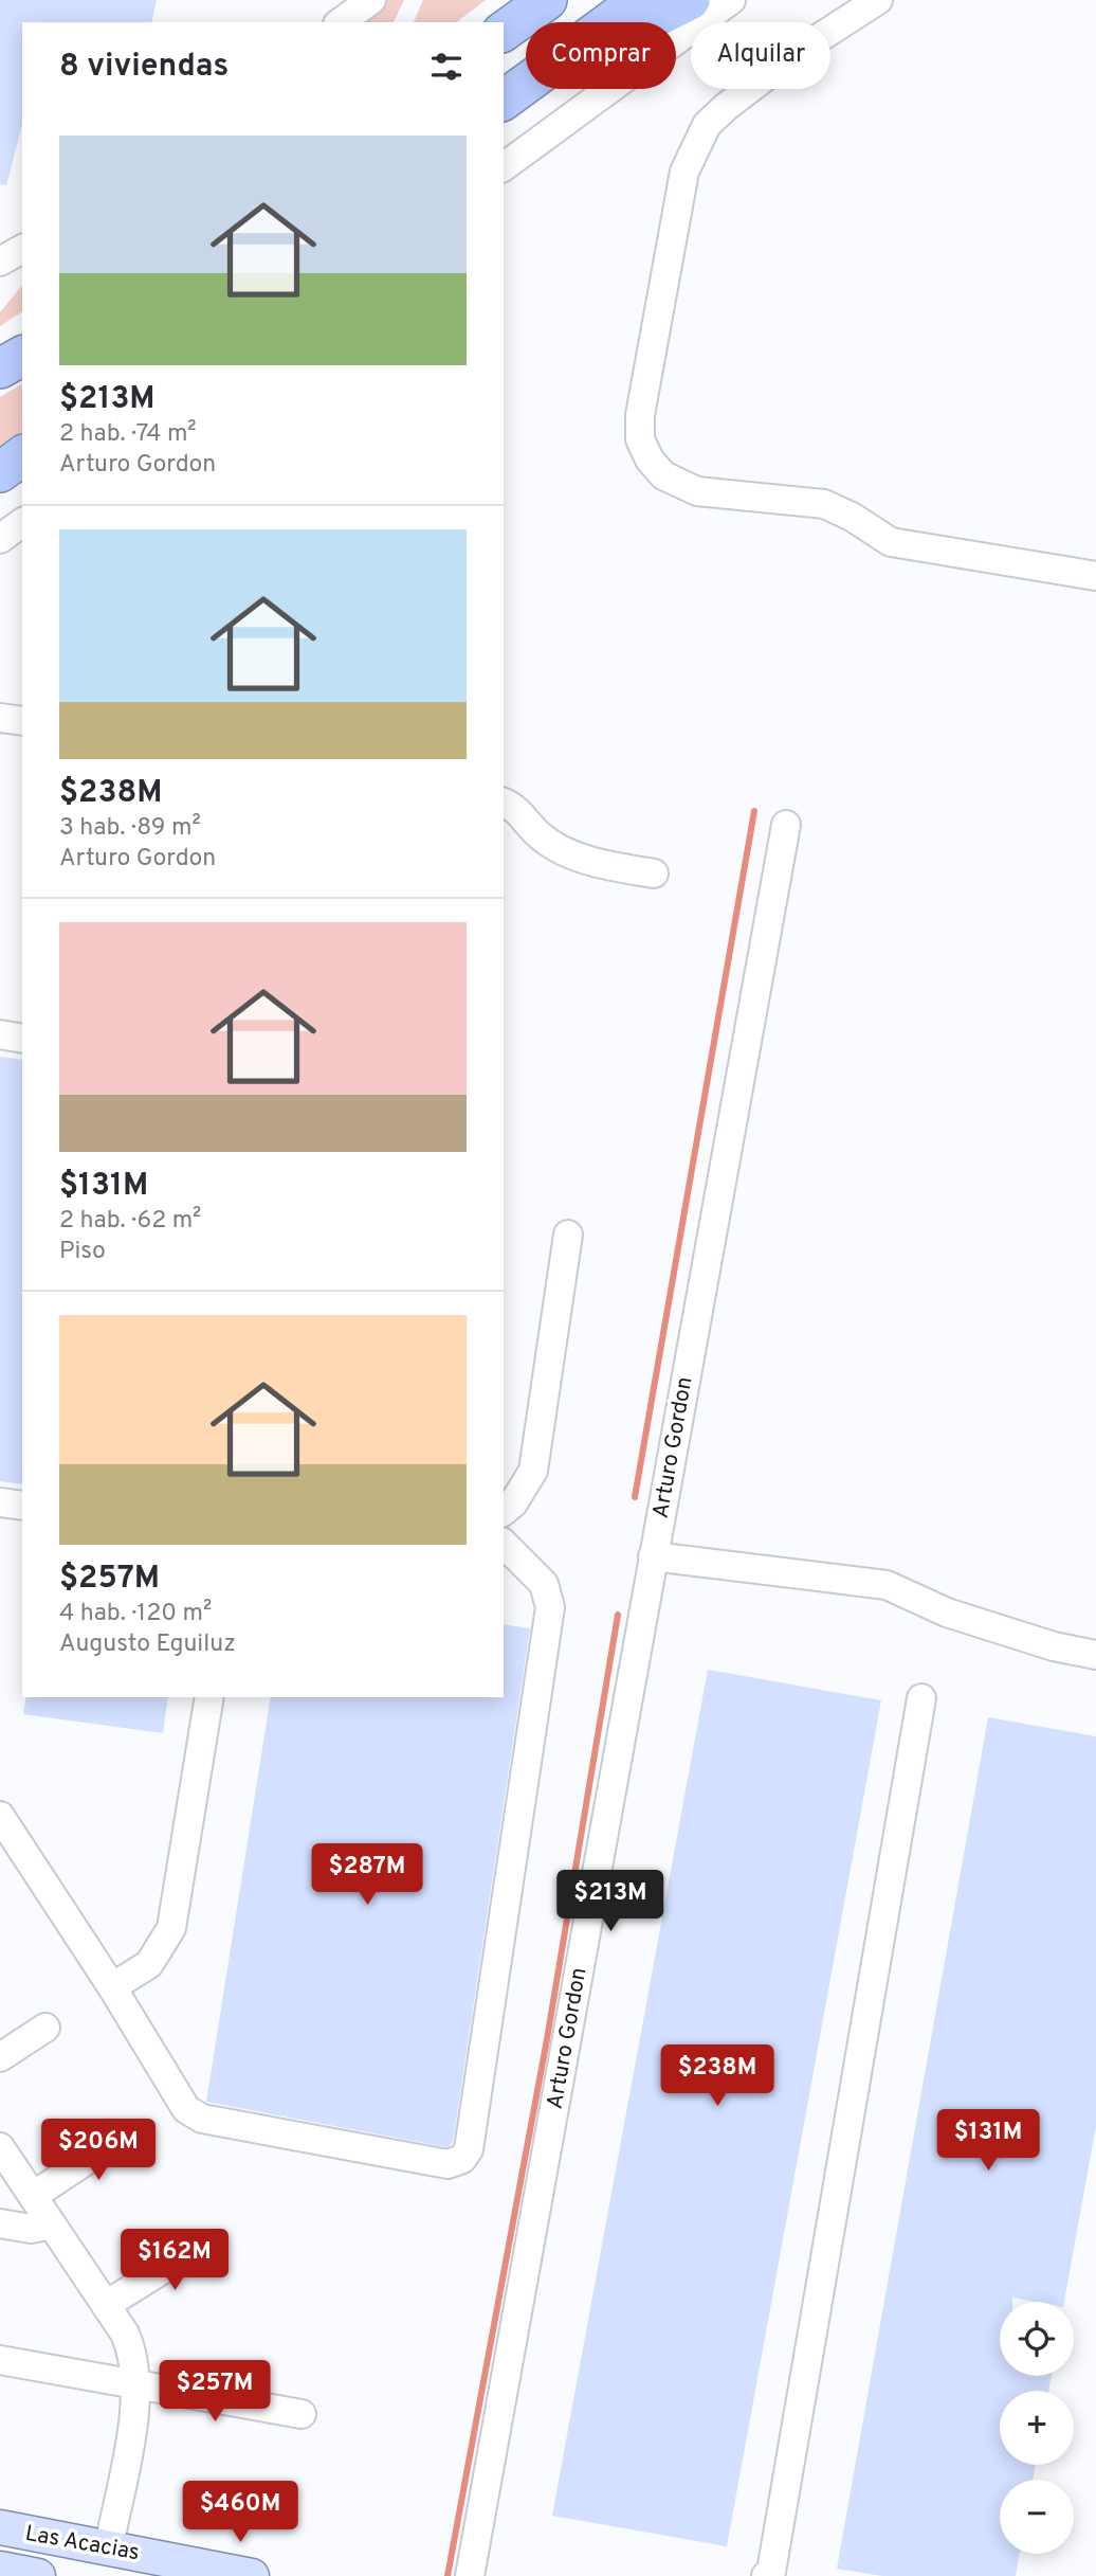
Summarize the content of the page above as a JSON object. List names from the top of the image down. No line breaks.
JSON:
{"streets":{"main road":["Las Acacias"],"street":["Arturo Gordon"]},"page":{"chip":["Comprar","Alquilar"],"heading":"8 viviendas","list":[{"name":"$213M","note":"2 hab. · 74 m² · Arturo Gordon"},{"name":"$238M","note":"3 hab. · 89 m² · Arturo Gordon"},{"name":"$131M","note":"2 hab. · 62 m² · Piso"},{"name":"$257M","note":"4 hab. · 120 m² · Augusto Eguiluz"}],"price":["$287M","$213M","$238M","$131M","$206M","$162M","$257M","$460M"],"map_buttons":["+","−"]}}
